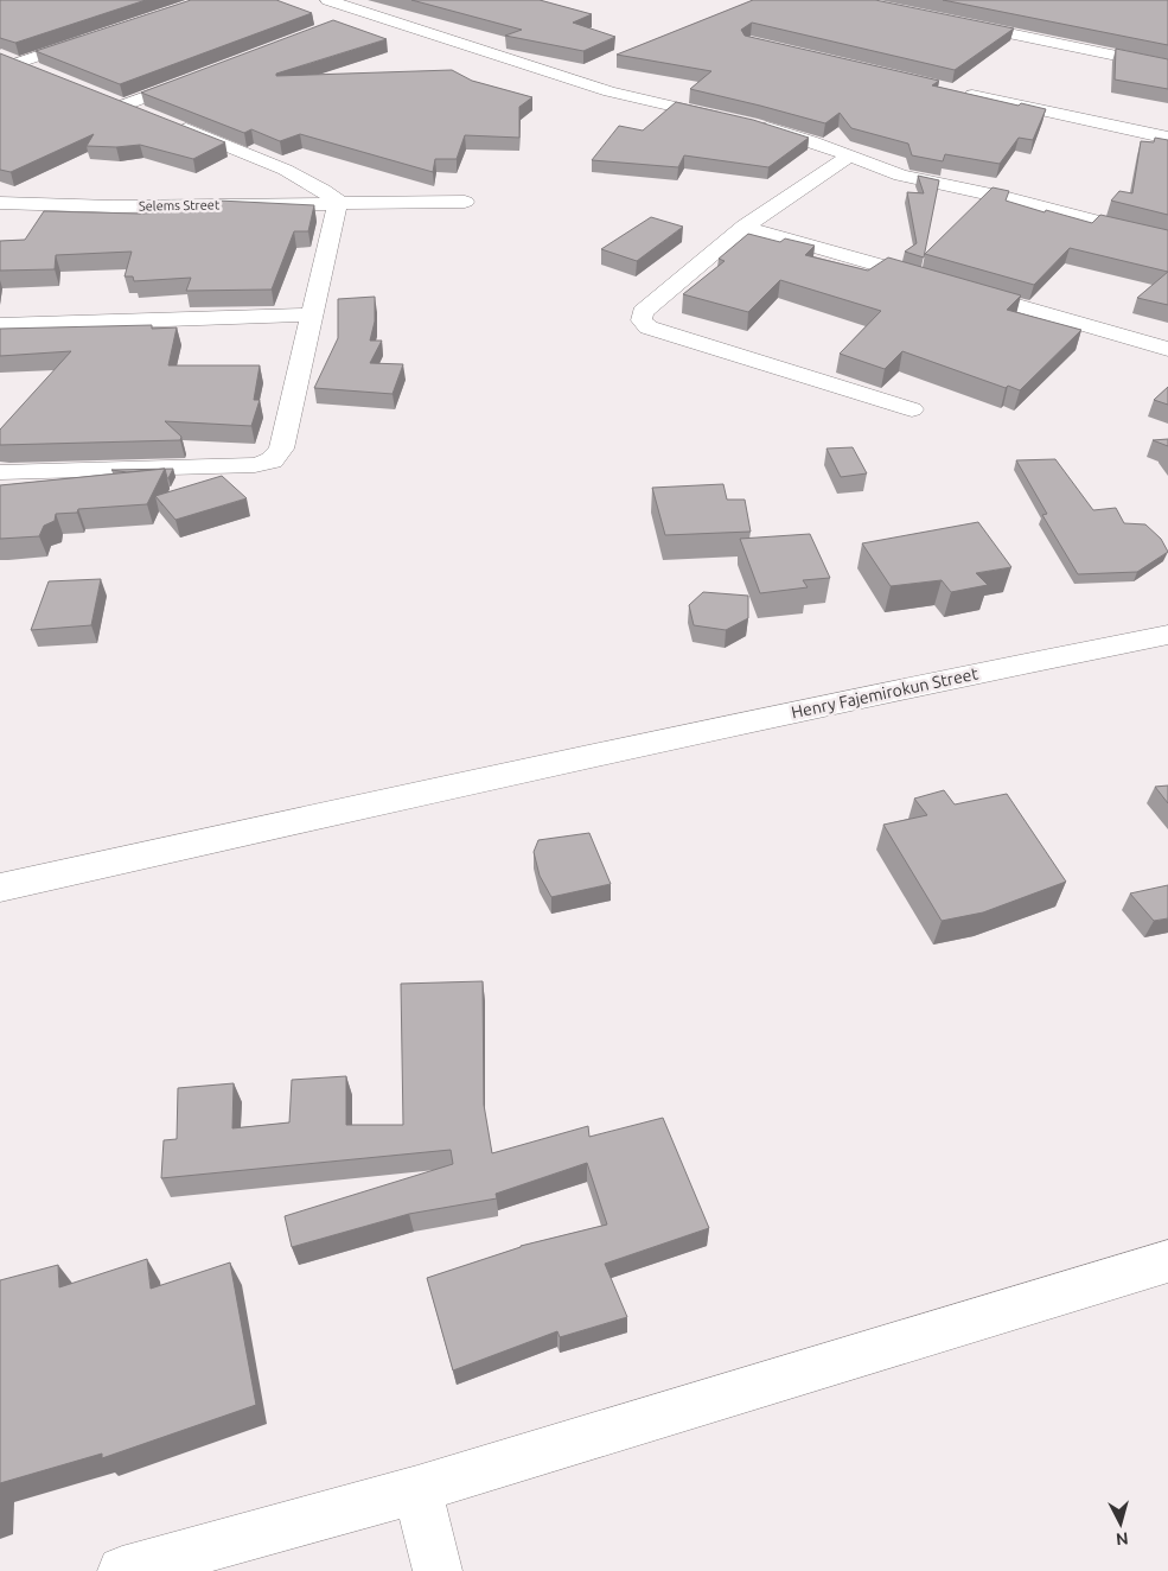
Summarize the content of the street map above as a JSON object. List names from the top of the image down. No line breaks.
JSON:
{"streets":{"street":["Selems Street","Henry Fajemirokun Street"]},"north":"bottom"}
